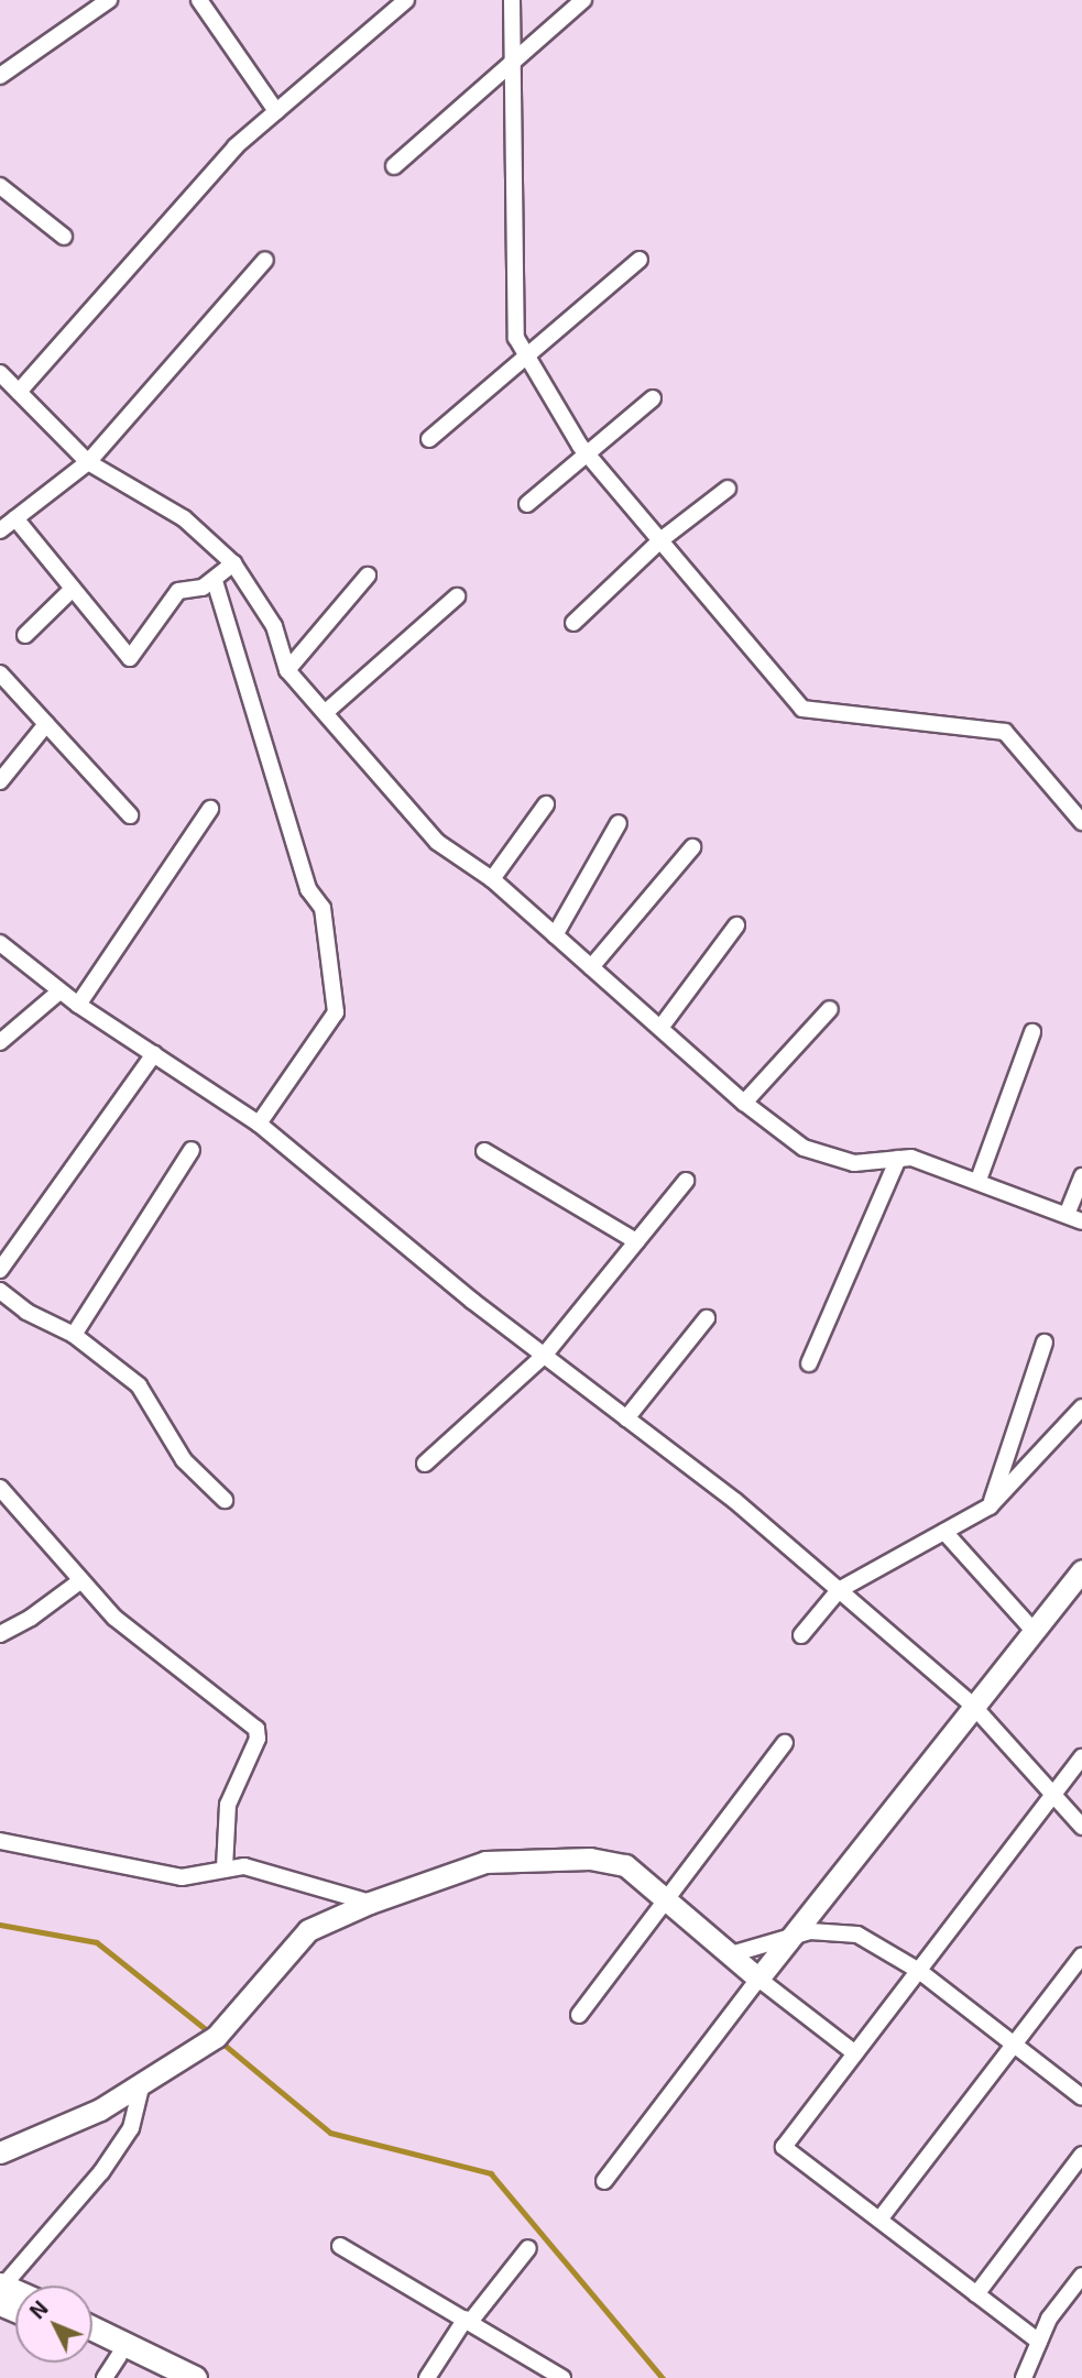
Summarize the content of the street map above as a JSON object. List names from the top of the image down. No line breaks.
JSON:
{"north":"top left"}
